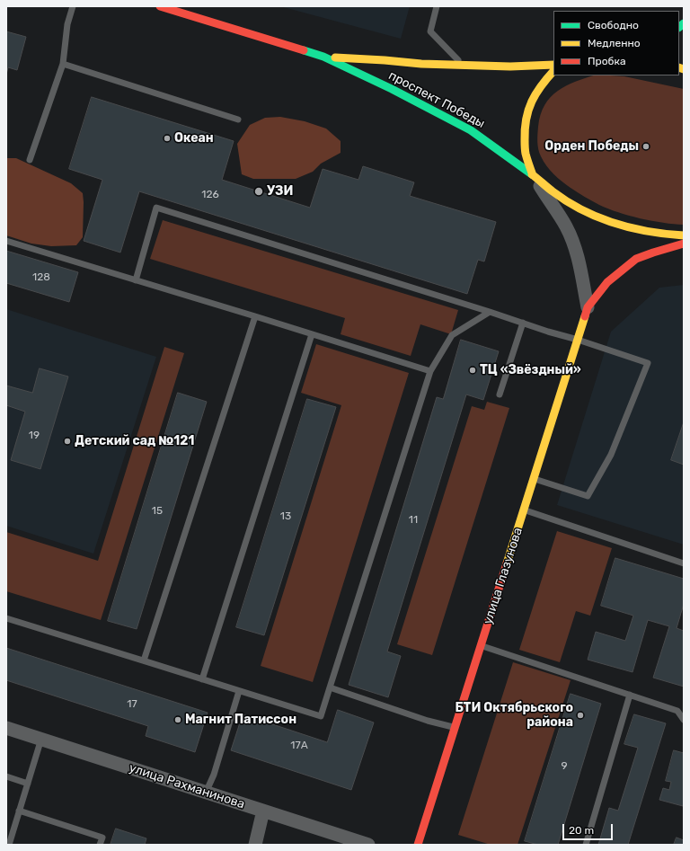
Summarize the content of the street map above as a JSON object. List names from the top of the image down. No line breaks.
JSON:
{"streets":{"main road":["проспект Победы","улица Глазунова"],"street":["улица Рахманинова"]},"crossings":[["проспект Победы","улица Глазунова"]],"places":["Океан","Орден Победы","УЗИ","ТЦ «Звёздный»","Детский сад №121","БТИ Октябрьского района","Магнит Патиссон"],"house_numbers":["126","128","19","15","13","11","17","17А","9"],"legend":["Свободно","Медленно","Пробка"],"scale_bar":"20 m"}
